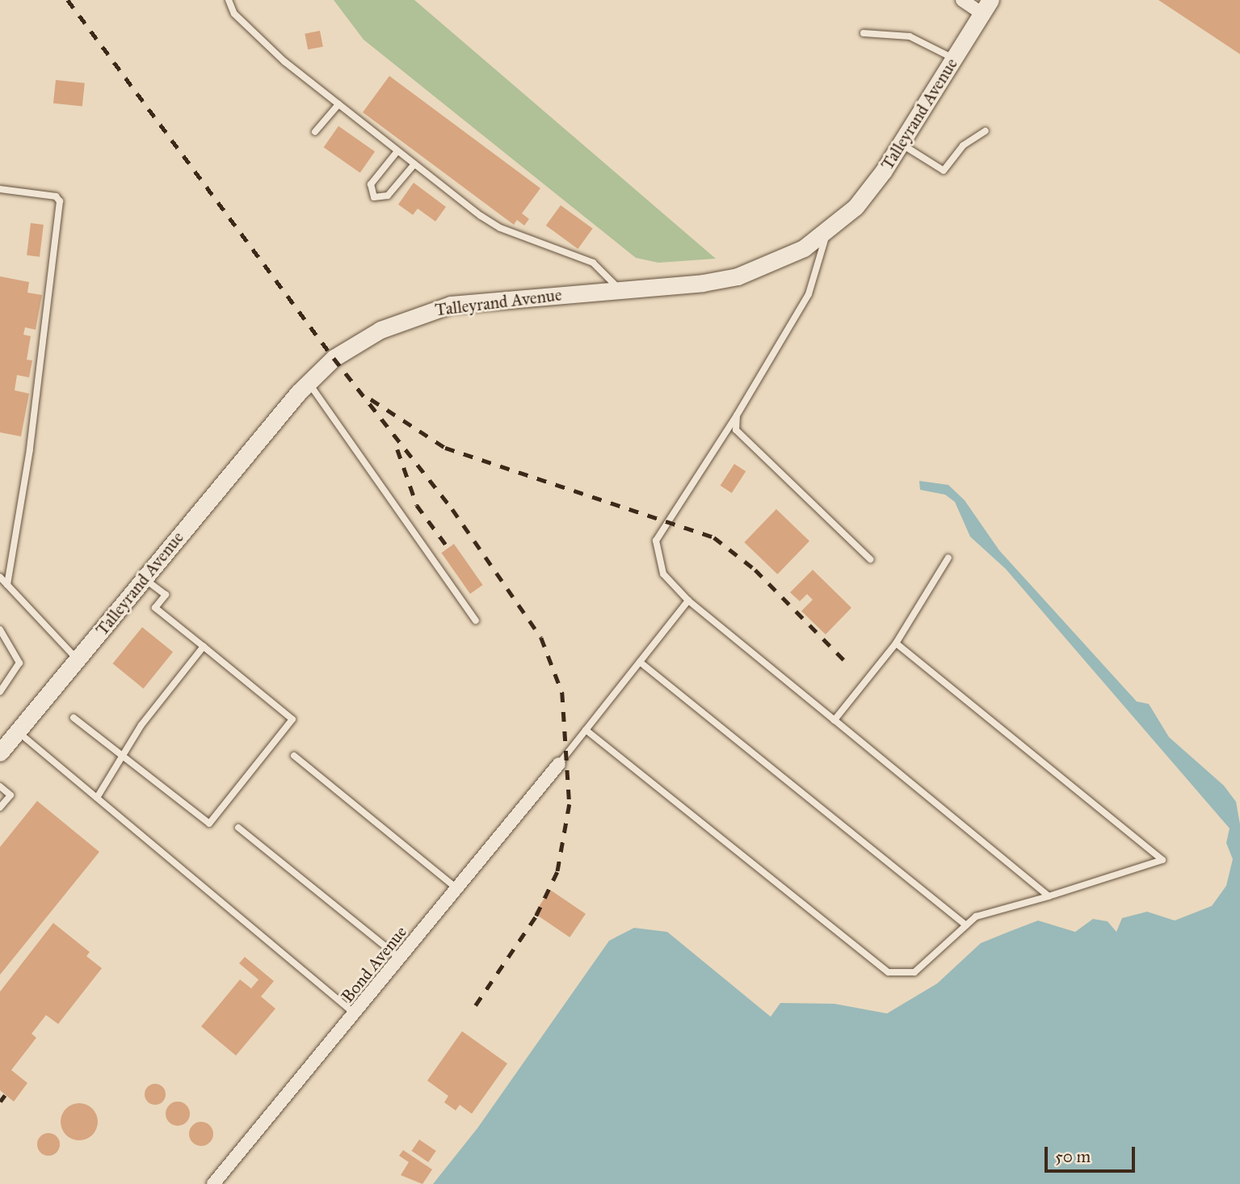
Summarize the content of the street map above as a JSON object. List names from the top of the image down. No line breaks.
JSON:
{"streets":{"street":["Talleyrand Avenue","Bond Avenue"]},"scale_bar":"50 m"}
